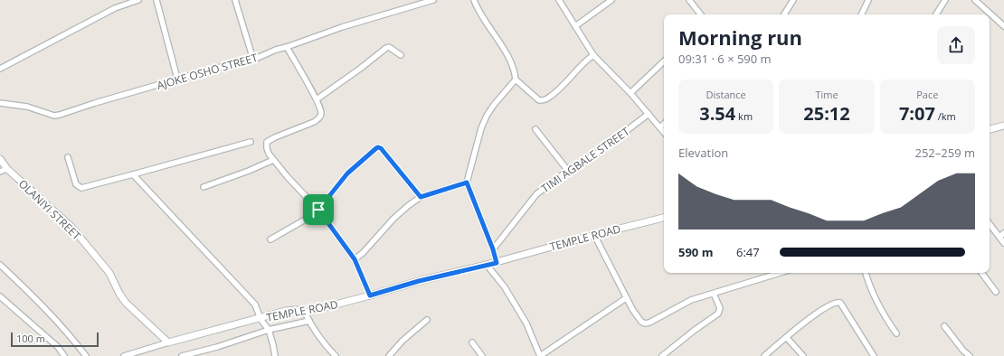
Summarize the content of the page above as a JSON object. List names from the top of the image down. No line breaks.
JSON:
{"streets":{"street":["AJOKE OSHO STREET","TIMI AGBALE STREET","OLANIYI STREET","TEMPLE ROAD"]},"crossings":[["OLANIYI STREET","TEMPLE ROAD"]],"scale_bar":"100 m","page":{"heading":["Morning run","09:31 · 6 × 590 m"],"stats":[["Distance","3.54 km"],["Time","25:12"],["Pace","7:07 /km"]],"chart":["Elevation","252–259 m"],"list":[{"name":"590 m","note":"6:47"}],"scale":"100 m"}}
